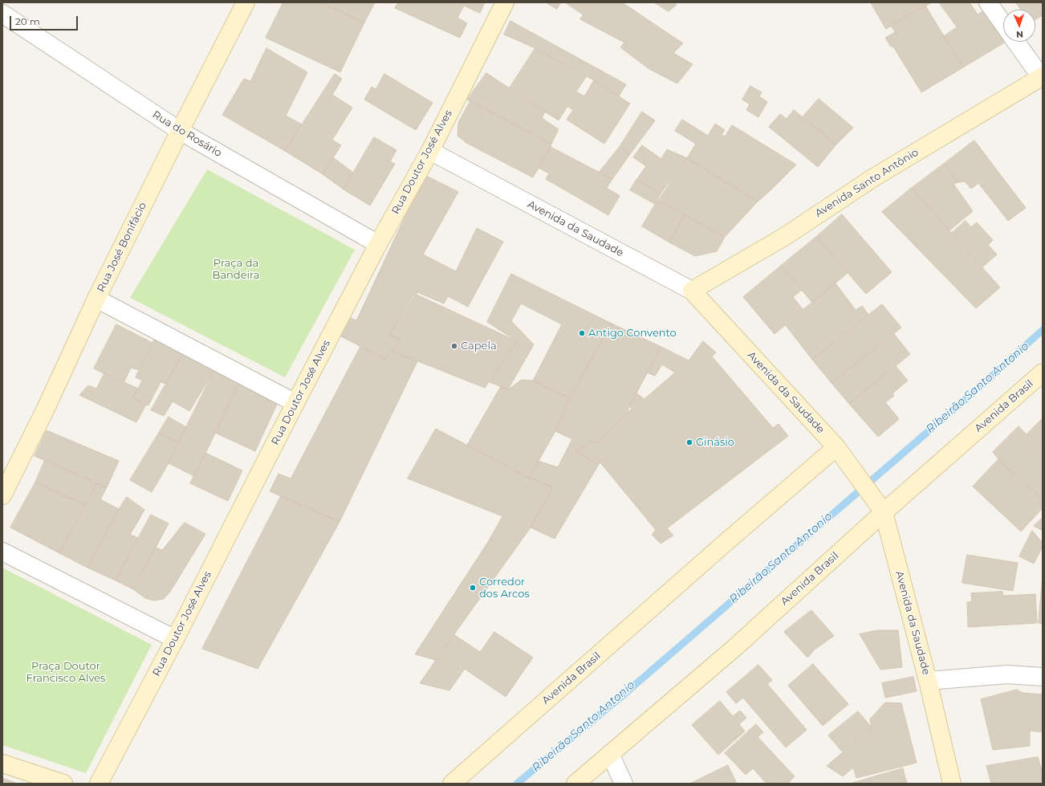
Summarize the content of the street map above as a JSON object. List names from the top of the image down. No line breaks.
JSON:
{"streets":{"main road":["Rua Doutor José Alves","Avenida Santo Antônio","Avenida da Saudade","Rua José Bonifácio","Avenida Brasil"],"street":["Rua do Rosário"]},"crossings":[["Rua do Rosário","Rua Doutor José Alves"],["Rua do Rosário","Rua José Bonifácio"],["Rua Doutor José Alves","Avenida da Saudade"],["Avenida Santo Antônio","Avenida da Saudade"],["Avenida da Saudade","Avenida Brasil"]],"water":["Ribeirão Santo Antonio"],"parks":["Praça da Bandeira","Praça Doutor Francisco Alves"],"places":["Antigo Convento","Capela","Ginásio","Corredor dos Arcos"],"scale_bar":"20 m","north":"bottom"}
